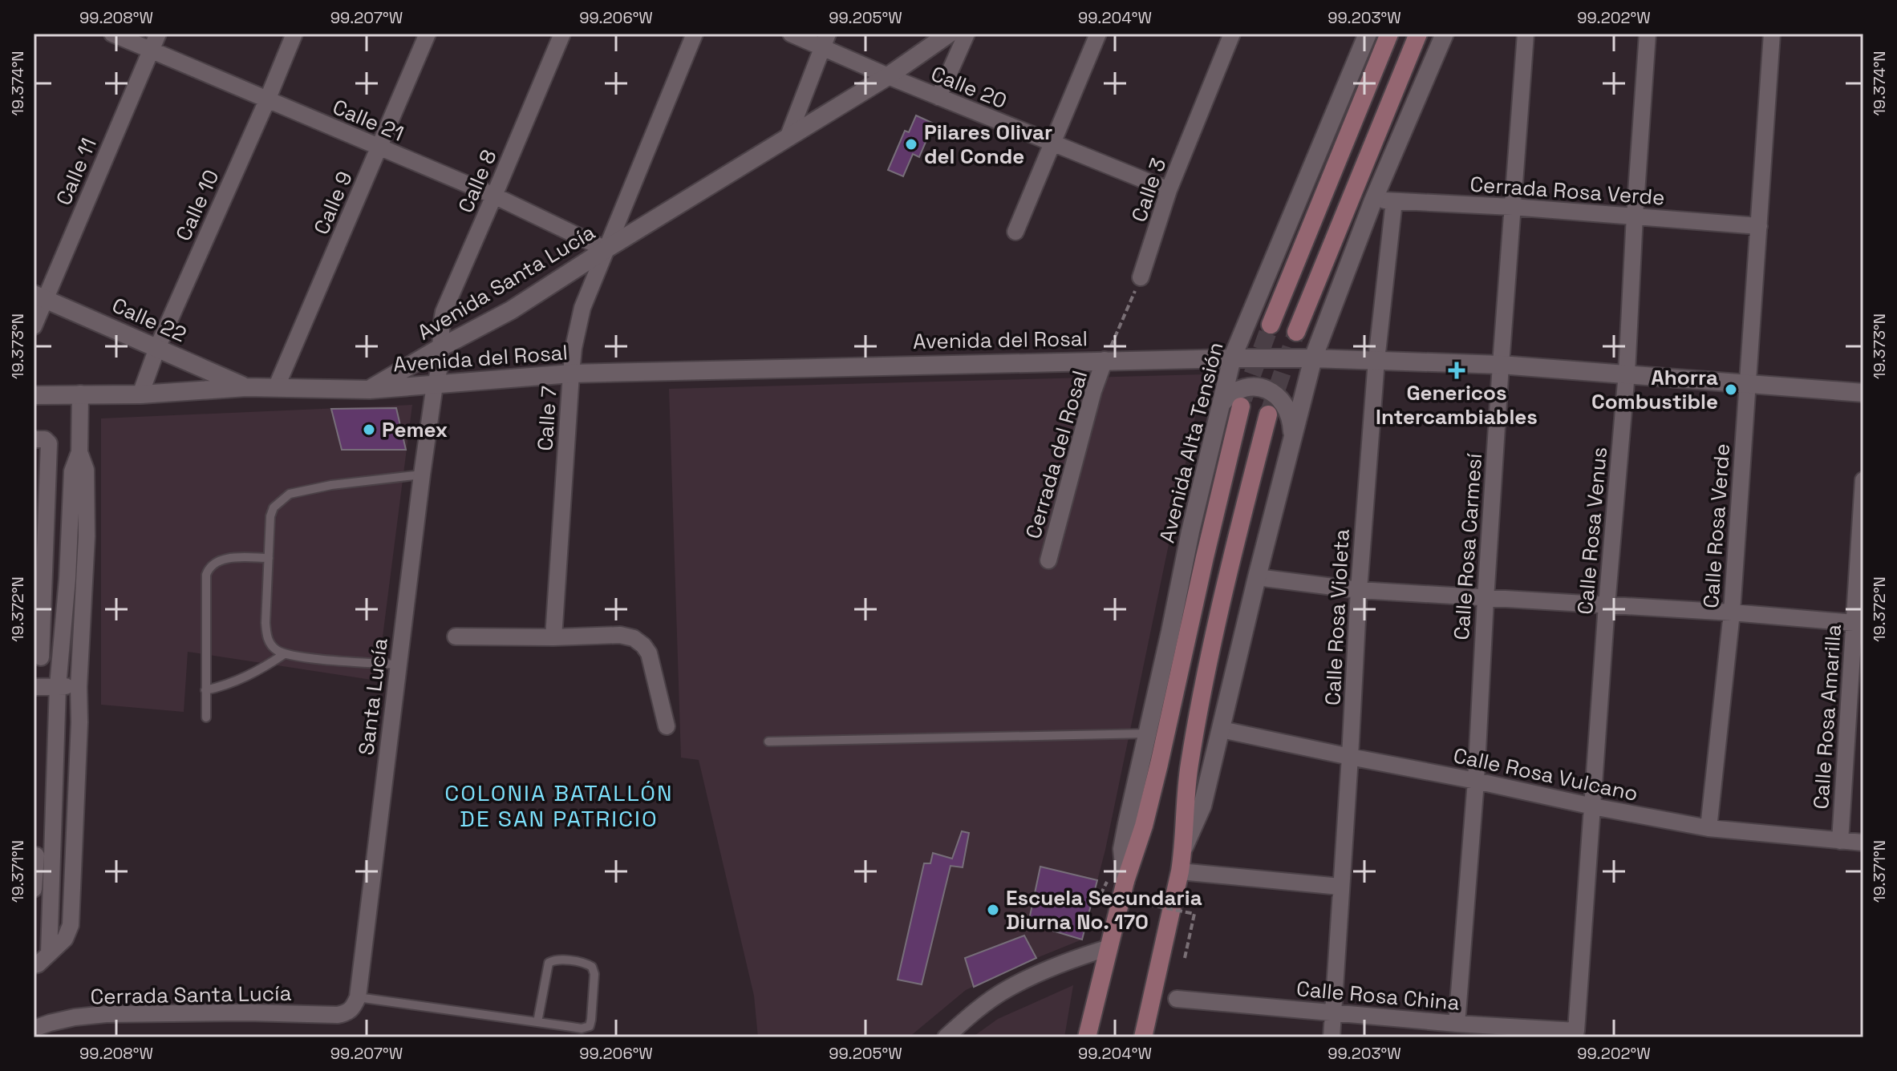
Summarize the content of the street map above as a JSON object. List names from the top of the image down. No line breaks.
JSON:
{"streets":{"main road":["Avenida Alta Tensión"],"street":["Calle 20","Calle 21","Calle 11","Calle 8","Calle 3","Cerrada Rosa Verde","Calle 9","Calle 10","Avenida Santa Lucía","Calle 22","Avenida del Rosal","Calle 7","Cerrada del Rosal","Calle Rosa Verde","Calle Rosa Venus","Calle Rosa Carmesí","Calle Rosa Violeta","Santa Lucía","Calle Rosa Amarilla","Calle Rosa Vulcano","Cerrada Santa Lucía","Calle Rosa China"]},"crossings":[["Calle 20","Calle 3"],["Calle 20","Avenida Santa Lucía"],["Calle 21","Calle 11"],["Calle 21","Calle 8"],["Calle 21","Calle 9"],["Calle 21","Calle 10"],["Calle 21","Avenida Santa Lucía"],["Calle 21","Calle 7"],["Calle 11","Calle 22"],["Calle 8","Avenida Santa Lucía"],["Calle 8","Santa Lucía"],["Cerrada Rosa Verde","Calle Rosa Verde"],["Cerrada Rosa Verde","Calle Rosa Venus"],["Cerrada Rosa Verde","Calle Rosa Carmesí"],["Cerrada Rosa Verde","Calle Rosa Violeta"],["Calle 10","Calle 22"],["Avenida Santa Lucía","Avenida del Rosal"],["Avenida Santa Lucía","Calle 7"],["Avenida Santa Lucía","Santa Lucía"],["Avenida del Rosal","Calle 7"],["Avenida del Rosal","Avenida Alta Tensión"],["Avenida del Rosal","Cerrada del Rosal"],["Avenida del Rosal","Calle Rosa Verde"],["Avenida del Rosal","Calle Rosa Venus"],["Avenida del Rosal","Calle Rosa Carmesí"],["Avenida del Rosal","Calle Rosa Violeta"],["Avenida del Rosal","Santa Lucía"],["Calle Rosa Verde","Calle Rosa Vulcano"],["Calle Rosa Venus","Calle Rosa Vulcano"],["Calle Rosa Venus","Calle Rosa China"],["Calle Rosa Carmesí","Calle Rosa Vulcano"],["Calle Rosa Carmesí","Calle Rosa China"],["Calle Rosa Violeta","Calle Rosa Vulcano"],["Calle Rosa Violeta","Calle Rosa China"],["Santa Lucía","Cerrada Santa Lucía"],["Calle Rosa Amarilla","Calle Rosa Vulcano"]],"districts":["COLONIA BATALLÓN DE SAN PATRICIO"],"places":{"other":["Pilares Olivar del Conde","Ahorra Combustible","Pemex","Escuela Secundaria Diurna No. 170"],"health":["Genericos Intercambiables"]},"coordinates":["99.208°W","99.207°W","99.206°W","99.205°W","99.204°W","99.203°W","99.202°W","19.374°N","19.373°N","19.372°N","19.371°N"]}
